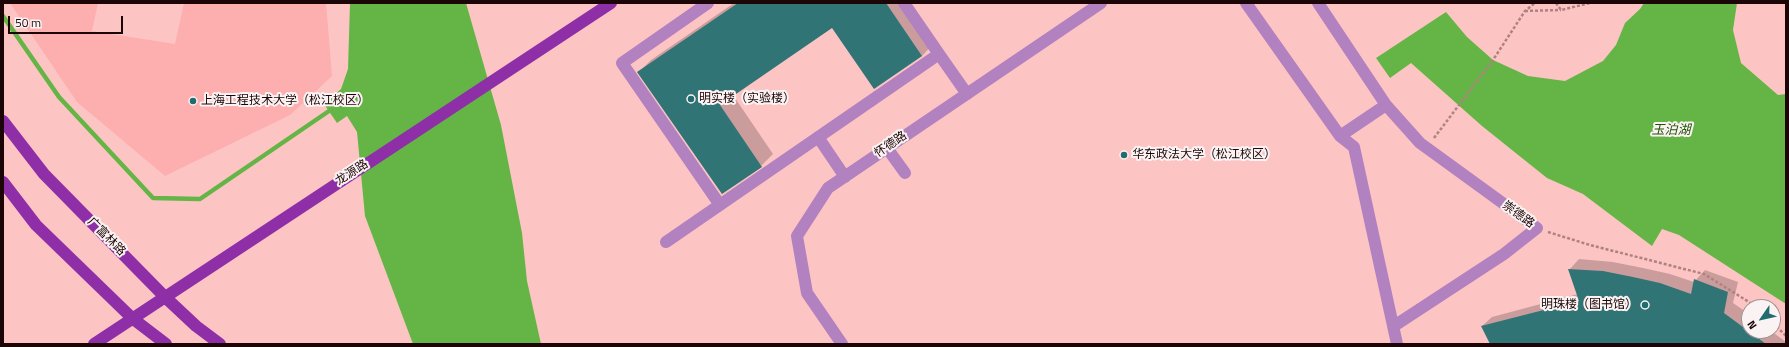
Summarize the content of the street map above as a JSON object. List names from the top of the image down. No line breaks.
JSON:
{"streets":{"main road":["龙源路","广富林路"],"street":["怀德路","崇德路"]},"crossings":[["龙源路","广富林路"]],"water":["玉泊湖"],"places":["明实楼（实验楼）","上海工程技术大学（松江校区）","华东政法大学（松江校区）","明珠楼（图书馆）"],"scale_bar":"50 m","north":"bottom left"}
